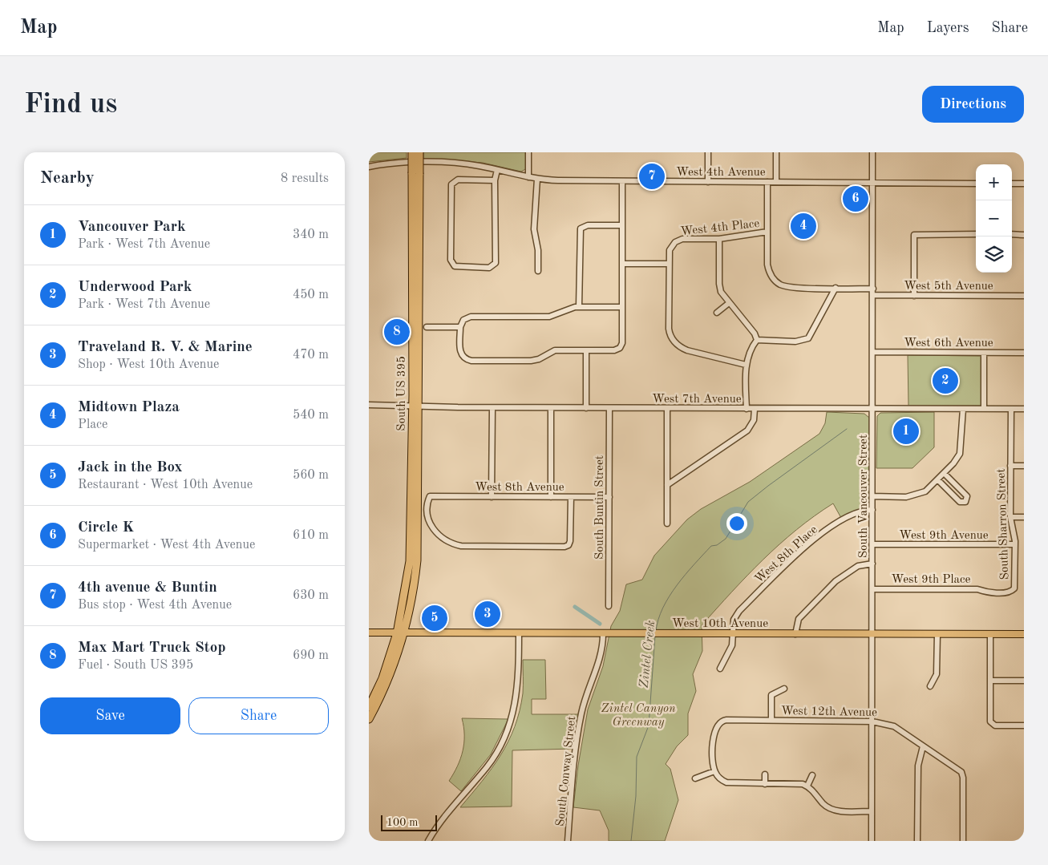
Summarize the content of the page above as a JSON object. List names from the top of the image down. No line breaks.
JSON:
{"streets":{"highway":["South US 395"],"main road":["West 10th Avenue"],"street":["West 4th Avenue","West 4th Place","West 5th Avenue","West 6th Avenue","West 7th Avenue","West 8th Avenue","South Vancouver Street","South Buntin Street","South Sharron Street","West 9th Avenue","West 8th Place","West 9th Place","West 12th Avenue","South Conway Street"]},"crossings":[["West 4th Avenue","South Vancouver Street"],["West 5th Avenue","South Vancouver Street"],["West 6th Avenue","South Vancouver Street"],["South US 395","West 7th Avenue"],["South US 395","West 10th Avenue"],["West 7th Avenue","South Vancouver Street"],["West 7th Avenue","South Buntin Street"],["West 7th Avenue","South Sharron Street"],["West 8th Avenue","South Buntin Street"],["South Vancouver Street","West 9th Avenue"],["South Vancouver Street","West 8th Place"],["South Vancouver Street","West 9th Place"],["South Vancouver Street","West 10th Avenue"],["South Vancouver Street","West 12th Avenue"],["South Sharron Street","West 9th Avenue"],["South Sharron Street","West 9th Place"],["West 8th Place","West 10th Avenue"],["West 10th Avenue","South Conway Street"]],"water":["Zintel Creek"],"parks":["Zintel Canyon Greenway"],"scale_bar":"100 m","page":{"header":"Map","nav":["Map","Layers","Share"],"buttons":["Directions",["Save","Share"]],"title":"Find us","heading":["Nearby","8 results"],"pins":["7","6","4","8","2","1","3","5"],"map_buttons":["+","−"],"list":[{"mark":"1","name":"Vancouver Park","note":"Park · West 7th Avenue","value":"340 m"},{"mark":"2","name":"Underwood Park","note":"Park · West 7th Avenue","value":"450 m"},{"mark":"3","name":"Traveland R. V. & Marine","note":"Shop · West 10th Avenue","value":"470 m"},{"mark":"4","name":"Midtown Plaza","note":"Place","value":"540 m"},{"mark":"5","name":"Jack in the Box","note":"Restaurant · West 10th Avenue","value":"560 m"},{"mark":"6","name":"Circle K","note":"Supermarket · West 4th Avenue","value":"610 m"},{"mark":"7","name":"4th avenue & Buntin","note":"Bus stop · West 4th Avenue","value":"630 m"},{"mark":"8","name":"Max Mart Truck Stop","note":"Fuel · South US 395","value":"690 m"}],"scale":"100 m"}}
